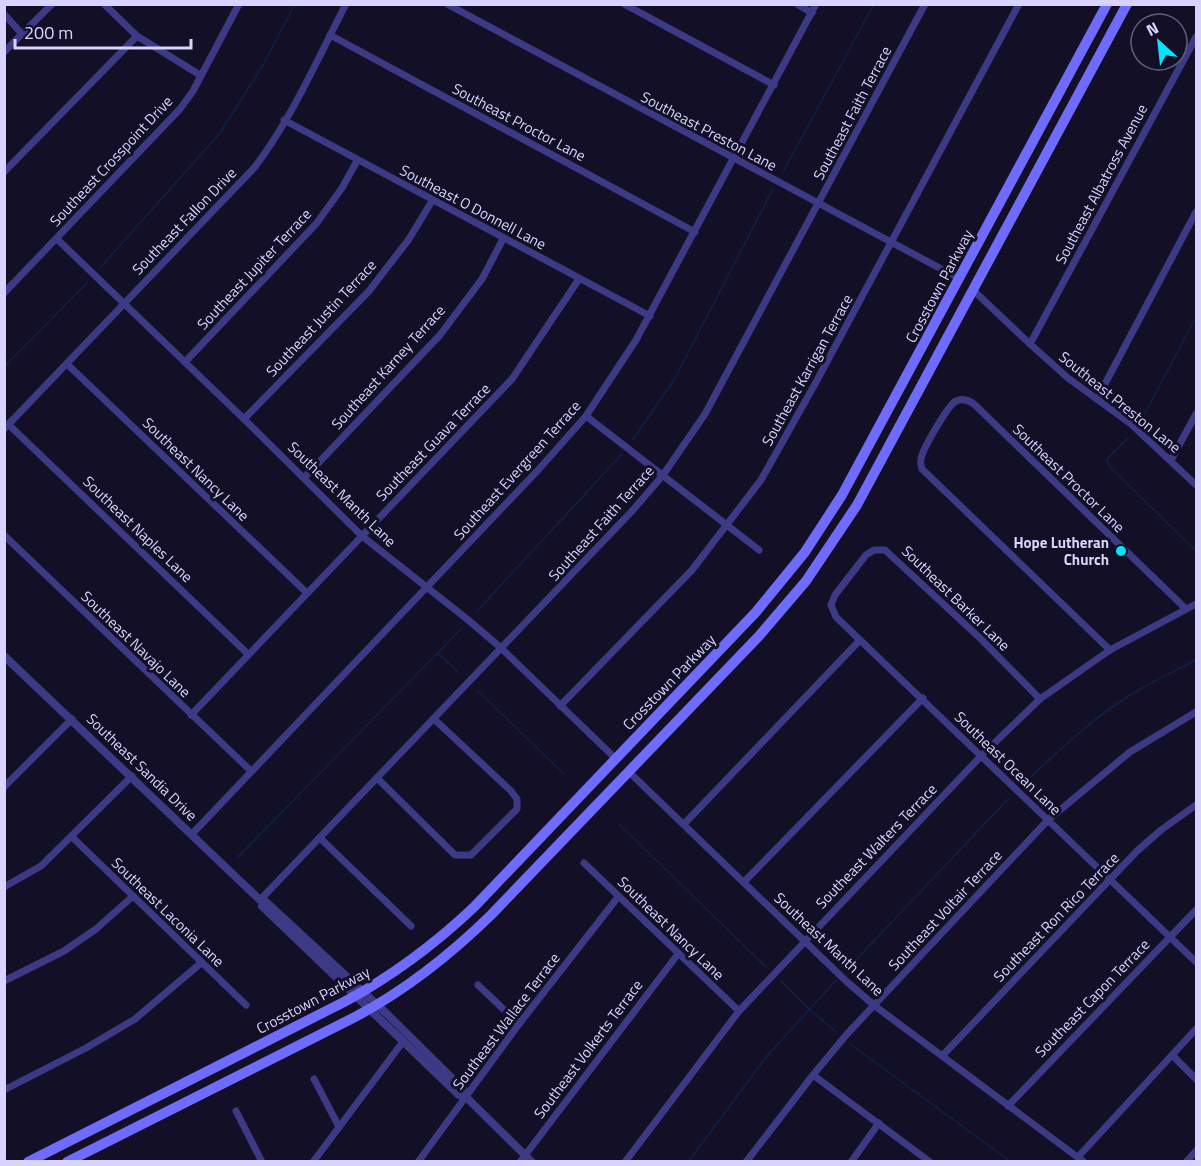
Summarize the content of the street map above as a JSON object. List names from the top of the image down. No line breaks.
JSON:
{"streets":{"main road":["Crosstown Parkway"],"street":["Southeast Faith Terrace","Southeast Proctor Lane","Southeast Preston Lane","Southeast Crosspoint Drive","Southeast Albatross Avenue","Southeast O Donnell Lane","Southeast Fallon Drive","Southeast Jupiter Terrace","Southeast Justin Terrace","Southeast Karney Terrace","Southeast Karrigan Terrace","Southeast Guava Terrace","Southeast Nancy Lane","Southeast Evergreen Terrace","Southeast Manth Lane","Southeast Naples Lane","Southeast Barker Lane","Southeast Navajo Lane","Southeast Ocean Lane","Southeast Sandia Drive","Southeast Walters Terrace","Southeast Voltair Terrace","Southeast Laconia Lane","Southeast Ron Rico Terrace","Southeast Capon Terrace","Southeast Wallace Terrace","Southeast Volkerts Terrace"]},"crossings":[["Southeast Faith Terrace","Southeast Preston Lane"],["Southeast Faith Terrace","Southeast Manth Lane"],["Southeast Faith Terrace","Southeast Sandia Drive"],["Southeast Proctor Lane","Southeast Fallon Drive"],["Southeast Proctor Lane","Southeast Evergreen Terrace"],["Southeast Proctor Lane","Southeast Walters Terrace"],["Southeast Preston Lane","Southeast Albatross Avenue"],["Southeast Preston Lane","Crosstown Parkway"],["Southeast Preston Lane","Southeast Karrigan Terrace"],["Southeast Preston Lane","Southeast Evergreen Terrace"],["Southeast Crosspoint Drive","Southeast Manth Lane"],["Southeast O Donnell Lane","Southeast Fallon Drive"],["Southeast O Donnell Lane","Southeast Jupiter Terrace"],["Southeast O Donnell Lane","Southeast Justin Terrace"],["Southeast O Donnell Lane","Southeast Karney Terrace"],["Southeast O Donnell Lane","Southeast Guava Terrace"],["Southeast O Donnell Lane","Southeast Evergreen Terrace"],["Southeast Fallon Drive","Southeast Nancy Lane"],["Southeast Fallon Drive","Southeast Manth Lane"],["Southeast Fallon Drive","Southeast Naples Lane"],["Southeast Jupiter Terrace","Southeast Manth Lane"],["Crosstown Parkway","Southeast Manth Lane"],["Crosstown Parkway","Southeast Sandia Drive"],["Southeast Justin Terrace","Southeast Manth Lane"],["Southeast Karney Terrace","Southeast Manth Lane"],["Southeast Karrigan Terrace","Southeast Manth Lane"],["Southeast Guava Terrace","Southeast Nancy Lane"],["Southeast Guava Terrace","Southeast Manth Lane"],["Southeast Guava Terrace","Southeast Naples Lane"],["Southeast Guava Terrace","Southeast Navajo Lane"],["Southeast Nancy Lane","Southeast Walters Terrace"],["Southeast Nancy Lane","Southeast Wallace Terrace"],["Southeast Nancy Lane","Southeast Volkerts Terrace"],["Southeast Evergreen Terrace","Southeast Manth Lane"],["Southeast Evergreen Terrace","Southeast Navajo Lane"],["Southeast Evergreen Terrace","Southeast Sandia Drive"],["Southeast Manth Lane","Southeast Walters Terrace"],["Southeast Manth Lane","Southeast Voltair Terrace"],["Southeast Manth Lane","Southeast Ron Rico Terrace"],["Southeast Manth Lane","Southeast Capon Terrace"],["Southeast Barker Lane","Southeast Ocean Lane"],["Southeast Barker Lane","Southeast Walters Terrace"],["Southeast Ocean Lane","Southeast Walters Terrace"],["Southeast Ocean Lane","Southeast Voltair Terrace"],["Southeast Ocean Lane","Southeast Ron Rico Terrace"],["Southeast Ocean Lane","Southeast Capon Terrace"],["Southeast Sandia Drive","Southeast Wallace Terrace"],["Southeast Sandia Drive","Southeast Volkerts Terrace"]],"places":["Hope Lutheran Church"],"scale_bar":"200 m","north":"top left"}
